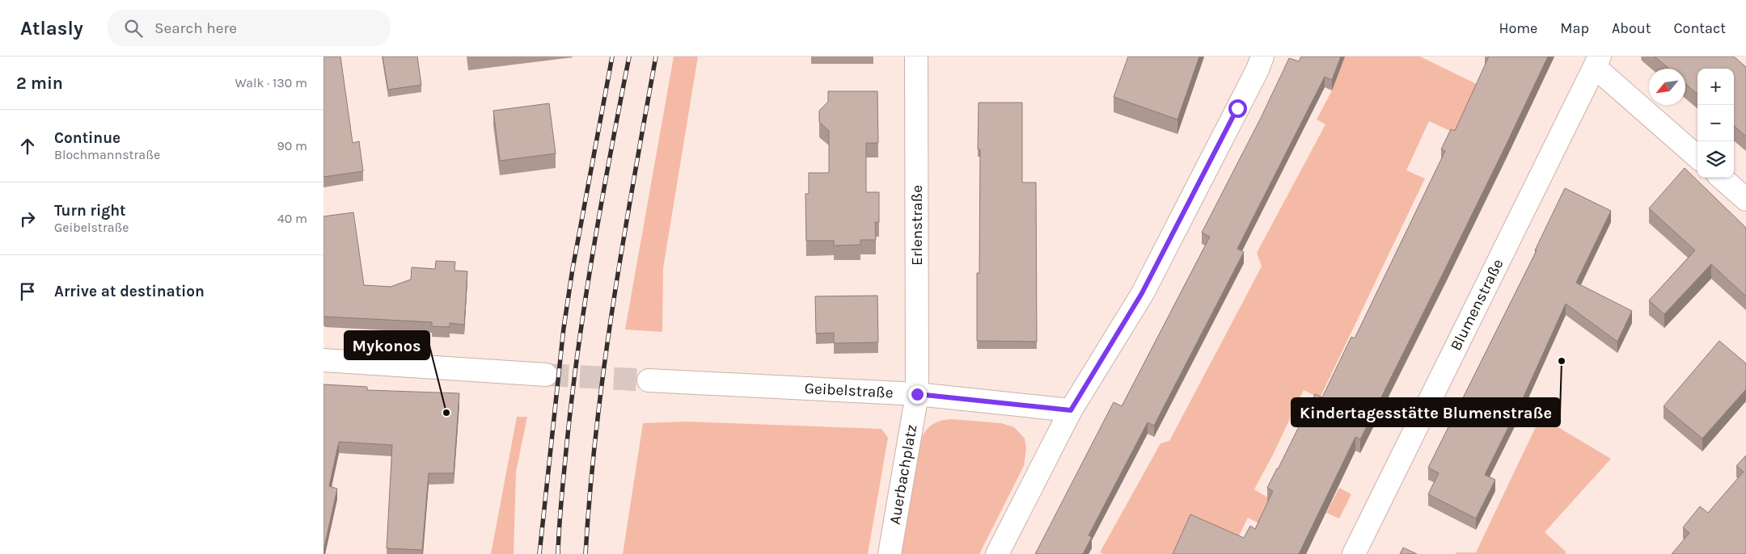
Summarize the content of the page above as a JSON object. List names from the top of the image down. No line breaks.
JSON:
{"streets":{"street":["Erlenstraße","Blumenstraße","Geibelstraße","Auerbachplatz"]},"crossings":[["Erlenstraße","Geibelstraße"],["Erlenstraße","Auerbachplatz"],["Geibelstraße","Auerbachplatz"]],"places":["Kindertagesstätte Blumenstraße","Mykonos"],"north":"bottom left","page":{"header":"Atlasly","search":"Search here","nav":["Home","Map","About","Contact"],"heading":["2 min","Walk · 130 m"],"map_buttons":["+","−"],"list":[["Continue","Blochmannstraße","90 m"],["Turn right","Geibelstraße","40 m"],"Arrive at destination"]}}
